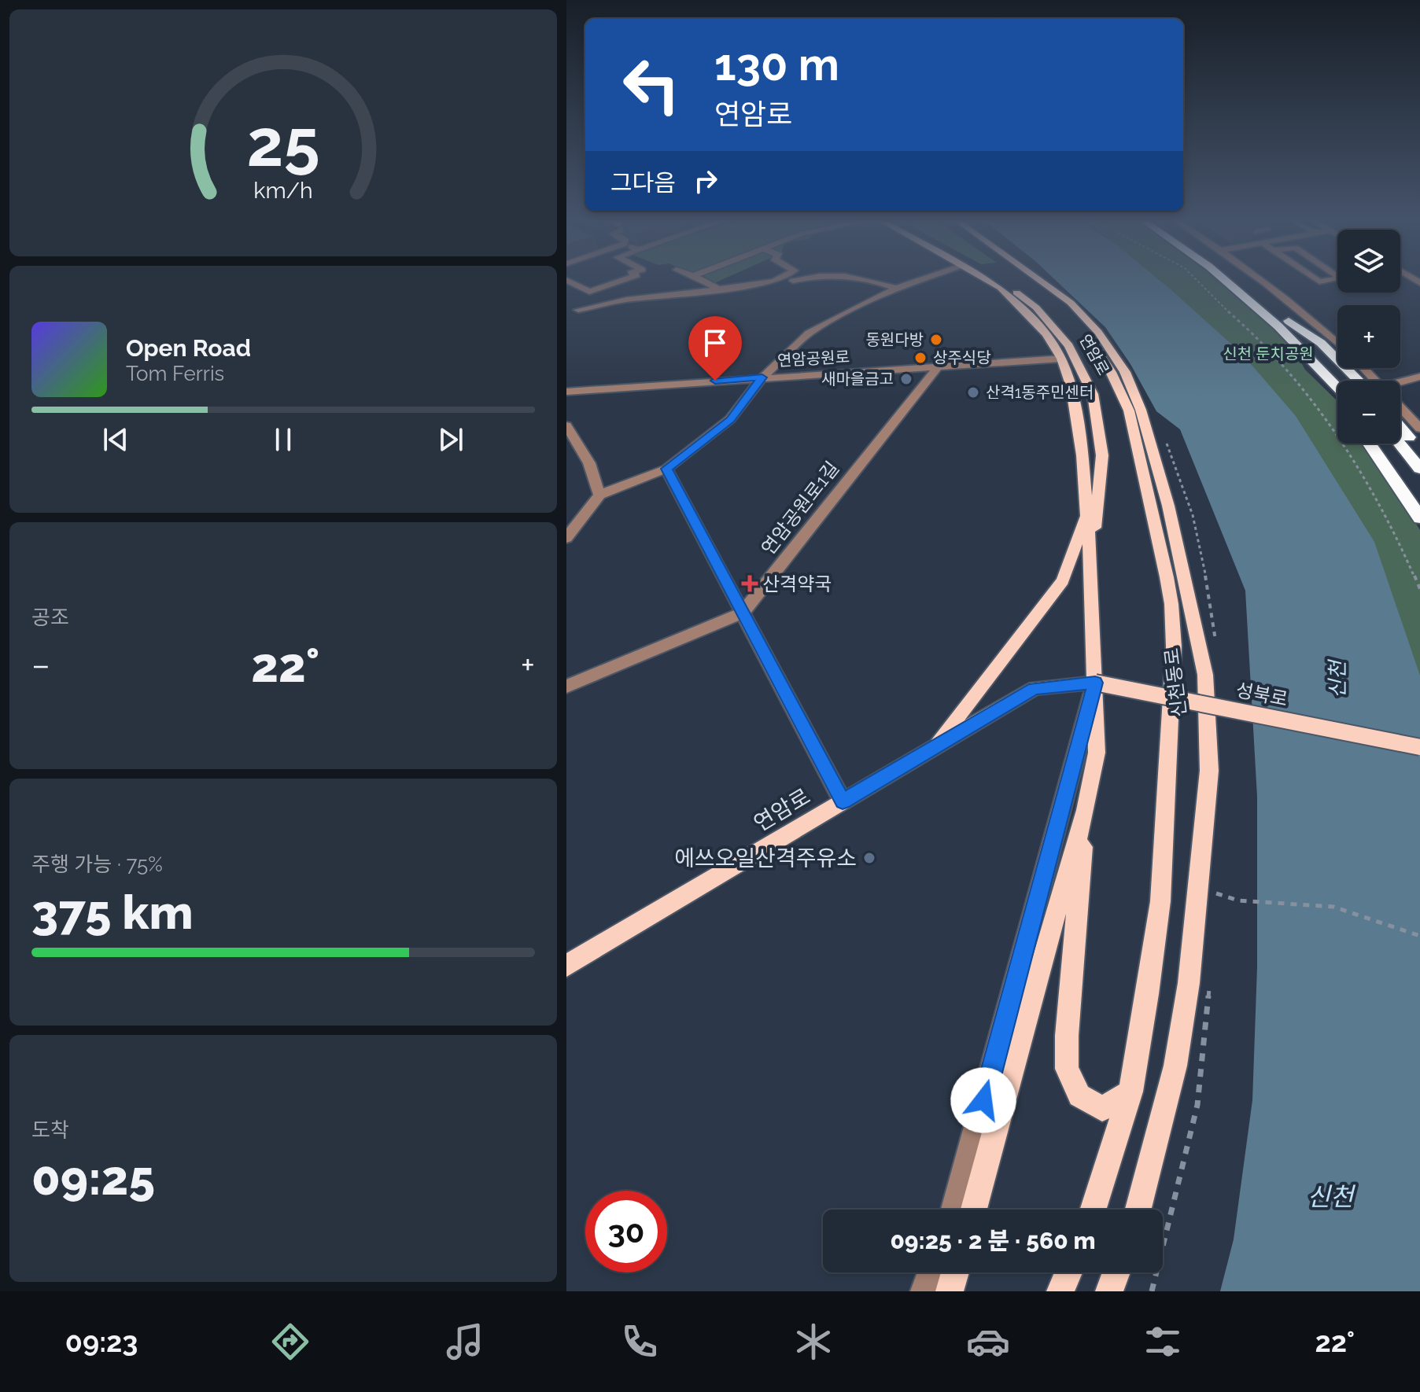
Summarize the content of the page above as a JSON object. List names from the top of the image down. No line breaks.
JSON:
{"streets":{"main road":["연암로","신천동로","성북로"],"street":["연암공원로","연암공원로1길"]},"crossings":[["연암로","연암공원로"],["연암로","성북로"],["연암공원로","연암공원로1길"]],"water":["신천"],"parks":["신천 둔치공원"],"places":{"other":["동원다방","상주식당","새마을금고","산격1동주민센터","에쓰오일산격주유소"],"health":["산격약국"]},"page":{"turn":["130 m","연암로"],"then":"그다음","map_buttons":["+","−"],"song":["Open Road","Tom Ferris"],"tile":["공조",["주행 가능 · 75%","375 km"],["도착","09:25"]],"heat":["−","22°","+"],"limit":"30","trip":"09:25 · 2 분 · 560 m","tabs":["09:23","22°"],"gauge":["25","km/h"]}}
